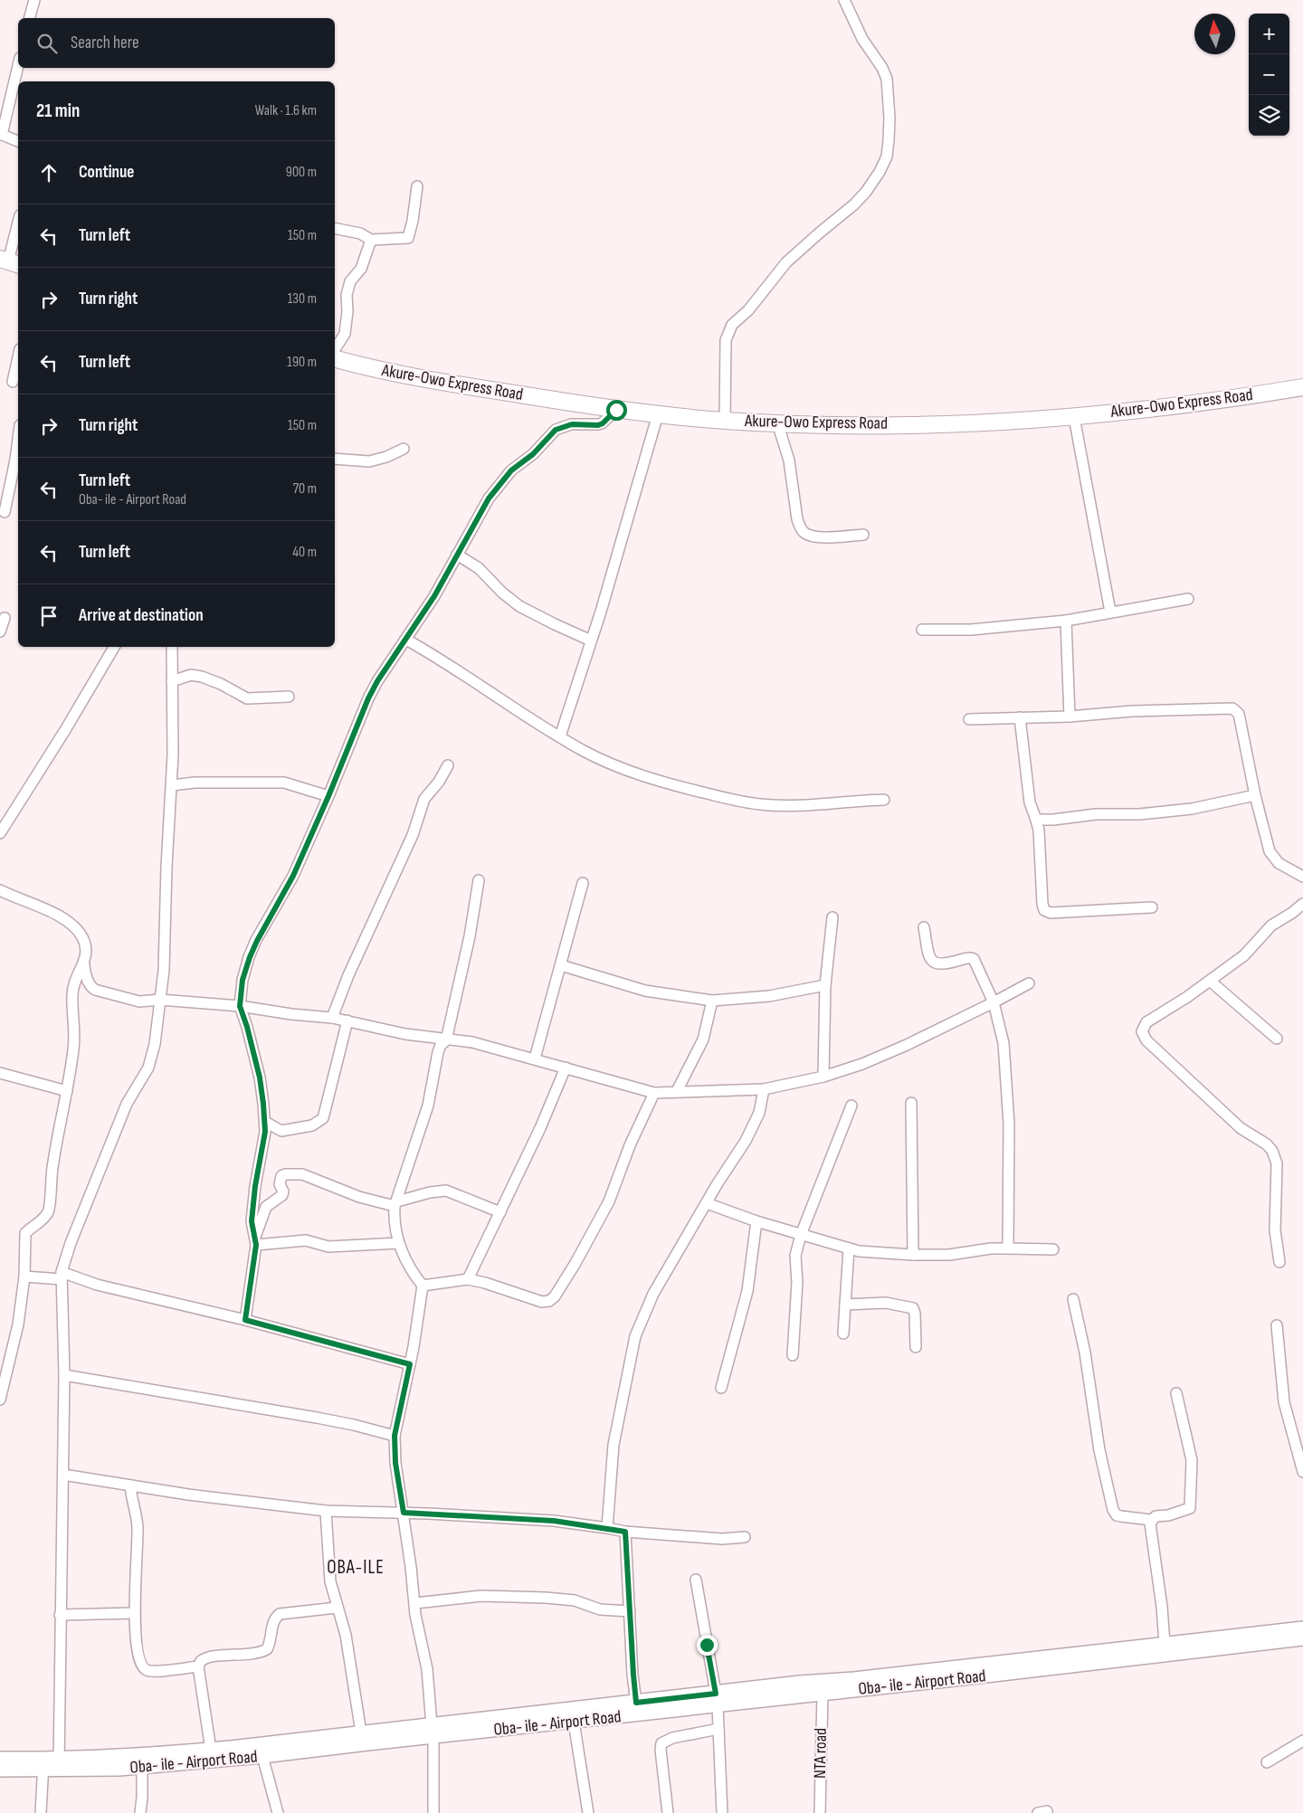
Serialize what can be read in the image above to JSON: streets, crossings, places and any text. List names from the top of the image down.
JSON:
{
  "streets": {
    "highway": ["Akure-Owo Express Road"],
    "main road": ["Oba- ile - Airport Road"],
    "street": ["NTA road"]
  },
  "crossings": [
    ["Oba- ile - Airport Road", "NTA road"]
  ],
  "districts": ["OBA-ILE"],
  "north": "top",
  "page": {
    "map_buttons": ["+", "−"],
    "search": "Search here",
    "heading": ["21 min", "Walk · 1.6 km"],
    "list": [
      ["Continue", "900 m"],
      ["Turn left", "150 m"],
      ["Turn right", "130 m"],
      ["Turn left", "190 m"],
      ["Turn right", "150 m"],
      ["Turn left", "Oba- ile - Airport Road", "70 m"],
      ["Turn left", "40 m"],
      "Arrive at destination"
    ]
  }
}
